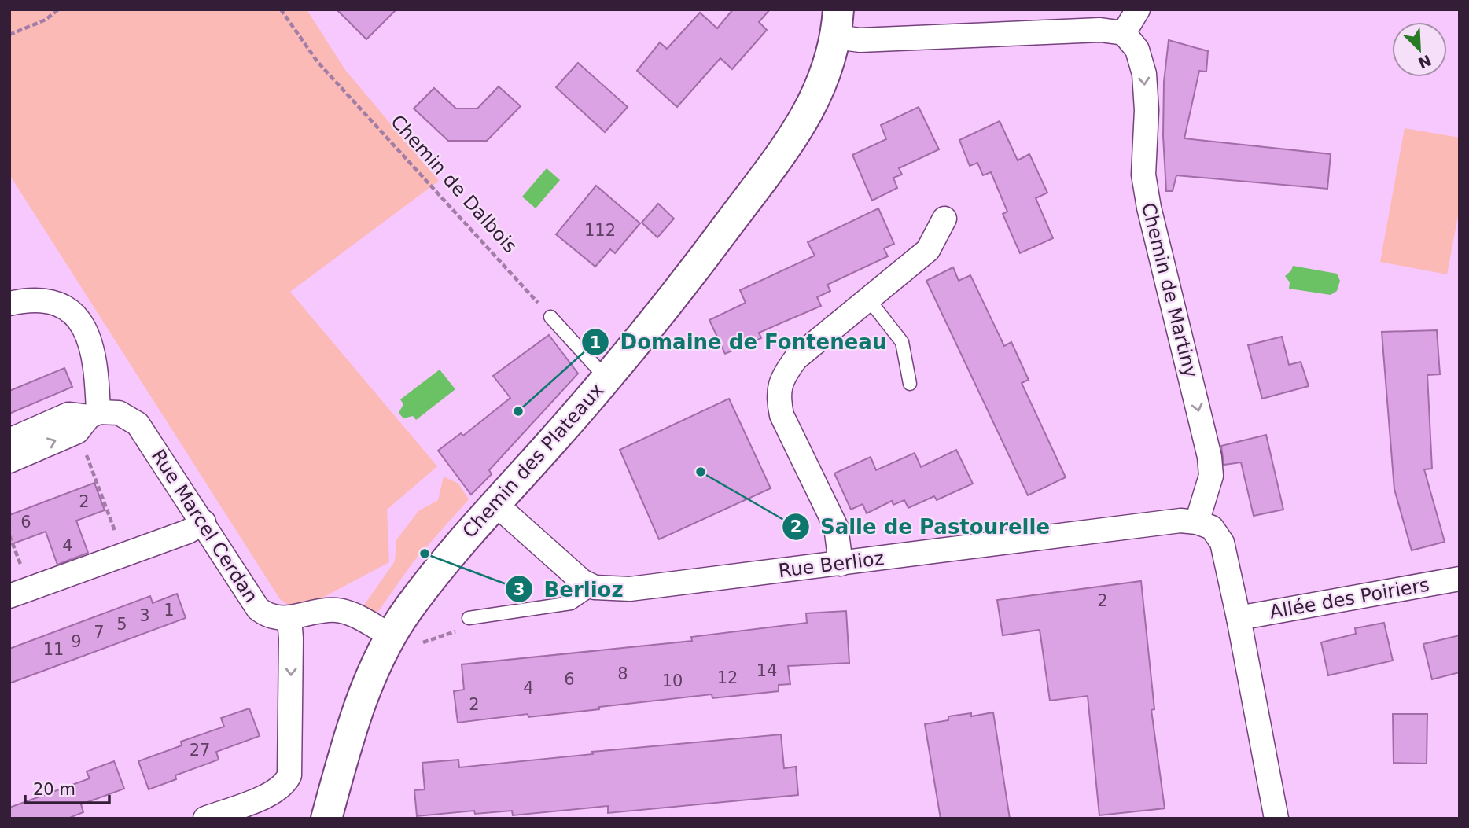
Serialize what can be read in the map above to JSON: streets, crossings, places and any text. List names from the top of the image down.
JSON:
{
  "streets": {
    "street": [
      "Chemin de Martiny",
      "Chemin des Plateaux",
      "Rue Marcel Cerdan",
      "Rue Berlioz",
      "Allée des Poiriers"
    ],
    "path": ["Chemin de Dalbois"]
  },
  "crossings": [
    ["Chemin de Martiny", "Rue Berlioz"],
    ["Chemin des Plateaux", "Rue Marcel Cerdan"]
  ],
  "one_way": ["Chemin de Martiny"],
  "places": ["Domaine de Fonteneau", "Salle de Pastourelle", "Berlioz"],
  "house_numbers": [
    "112",
    "2",
    "6",
    "4",
    "2",
    "1",
    "3",
    "5",
    "7",
    "9",
    "11",
    "14",
    "8",
    "12",
    "6",
    "10",
    "4",
    "2",
    "27"
  ],
  "scale_bar": "20 m",
  "north": "bottom right"
}
